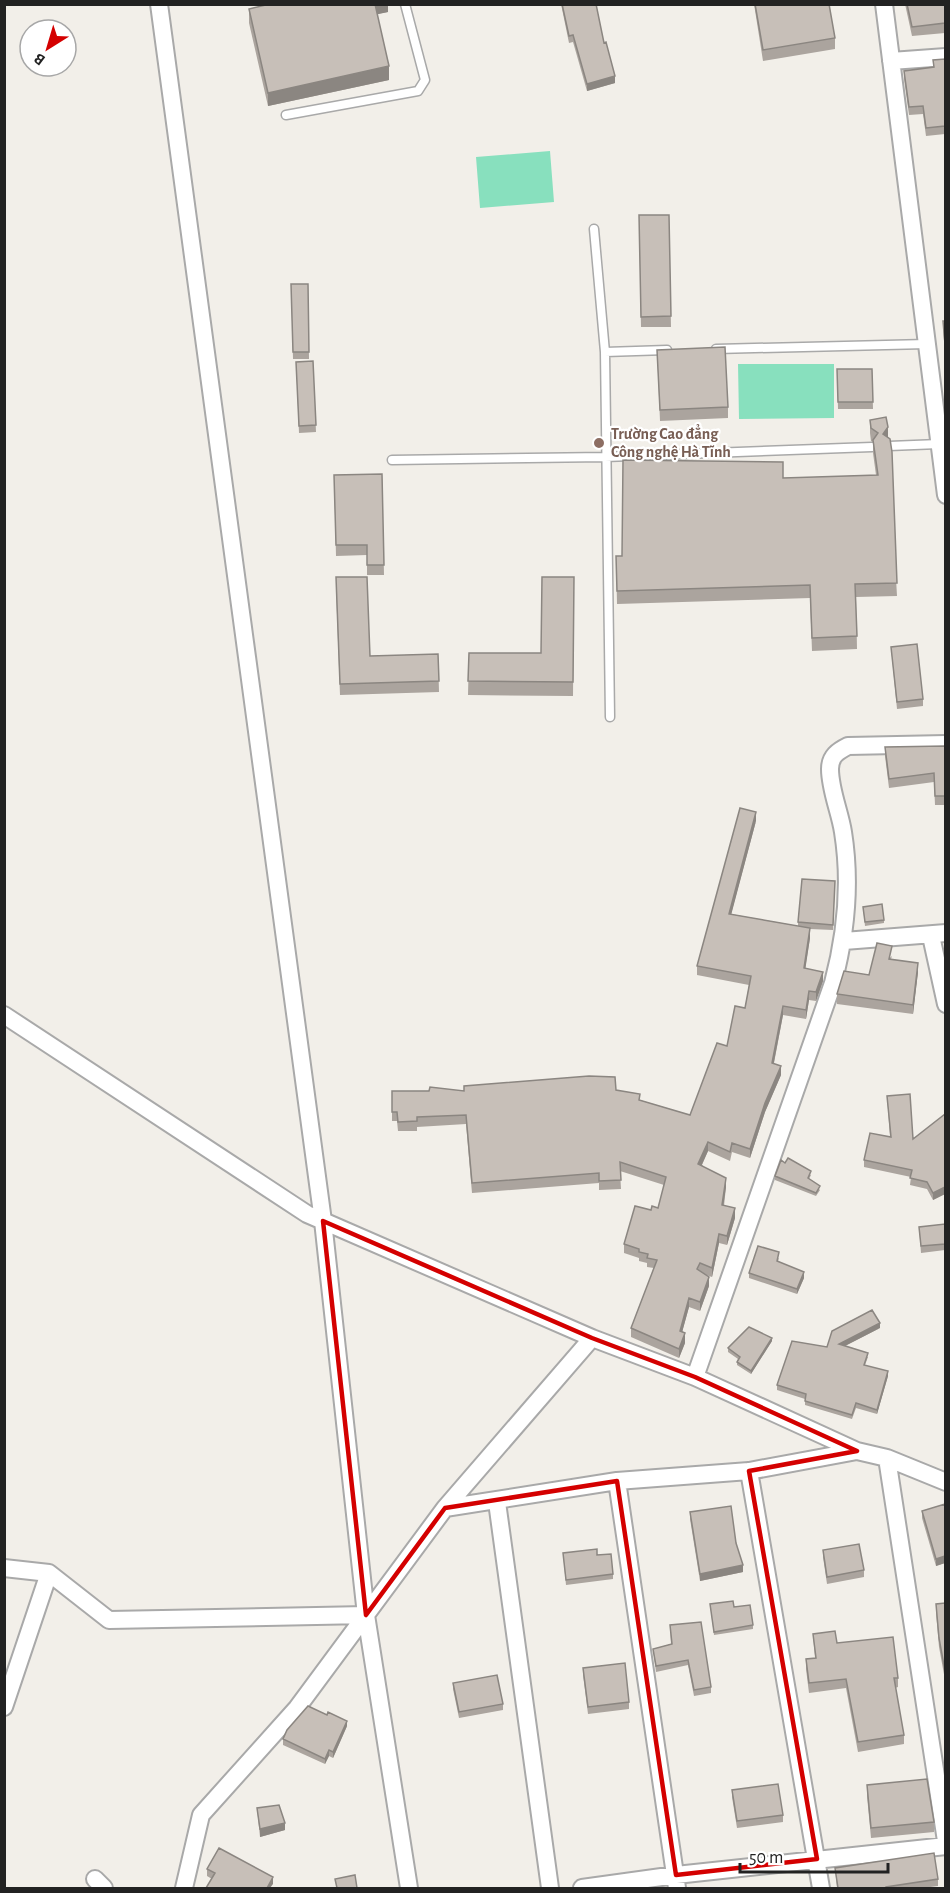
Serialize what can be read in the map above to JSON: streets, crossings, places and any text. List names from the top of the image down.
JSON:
{
  "places": ["Trường Cao đẳng Công nghệ Hà Tĩnh"],
  "scale_bar": "50 m",
  "north": "bottom left"
}
